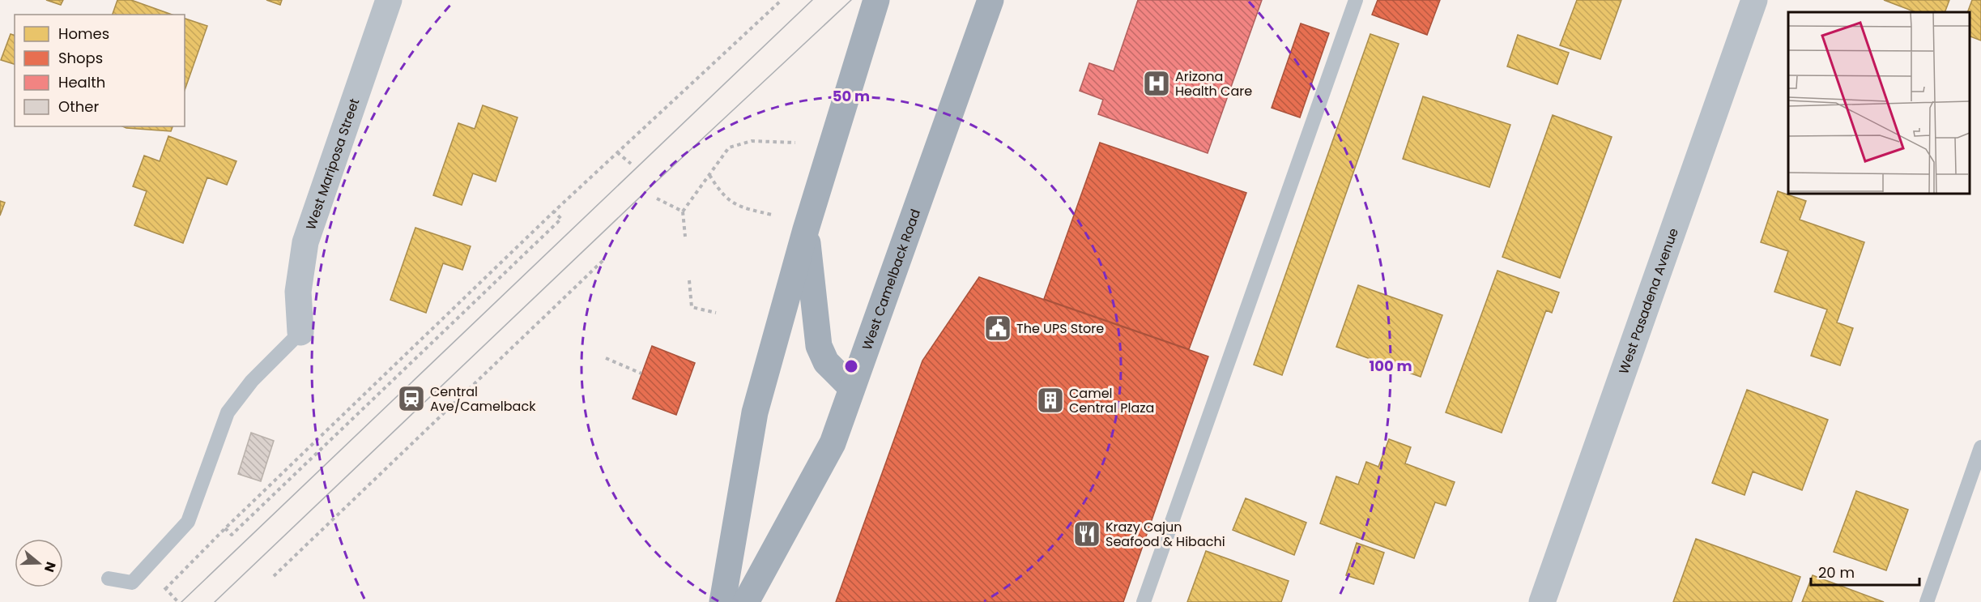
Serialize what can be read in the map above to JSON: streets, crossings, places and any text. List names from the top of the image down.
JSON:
{
  "streets": {
    "main road": ["West Camelback Road"],
    "street": ["West Mariposa Street", "West Pasadena Avenue"]
  },
  "places": {
    "hospital": ["Arizona Health Care"],
    "public building": ["The UPS Store"],
    "station": ["Central Ave/Camelback"],
    "building": ["Camel Central Plaza"],
    "restaurant": ["Krazy Cajun Seafood & Hibachi"]
  },
  "legend": [
    "Homes",
    "Shops",
    "Health",
    "Other"
  ],
  "scale_bar": "20 m",
  "north": "right",
  "rings": ["50 m", "100 m"]
}
